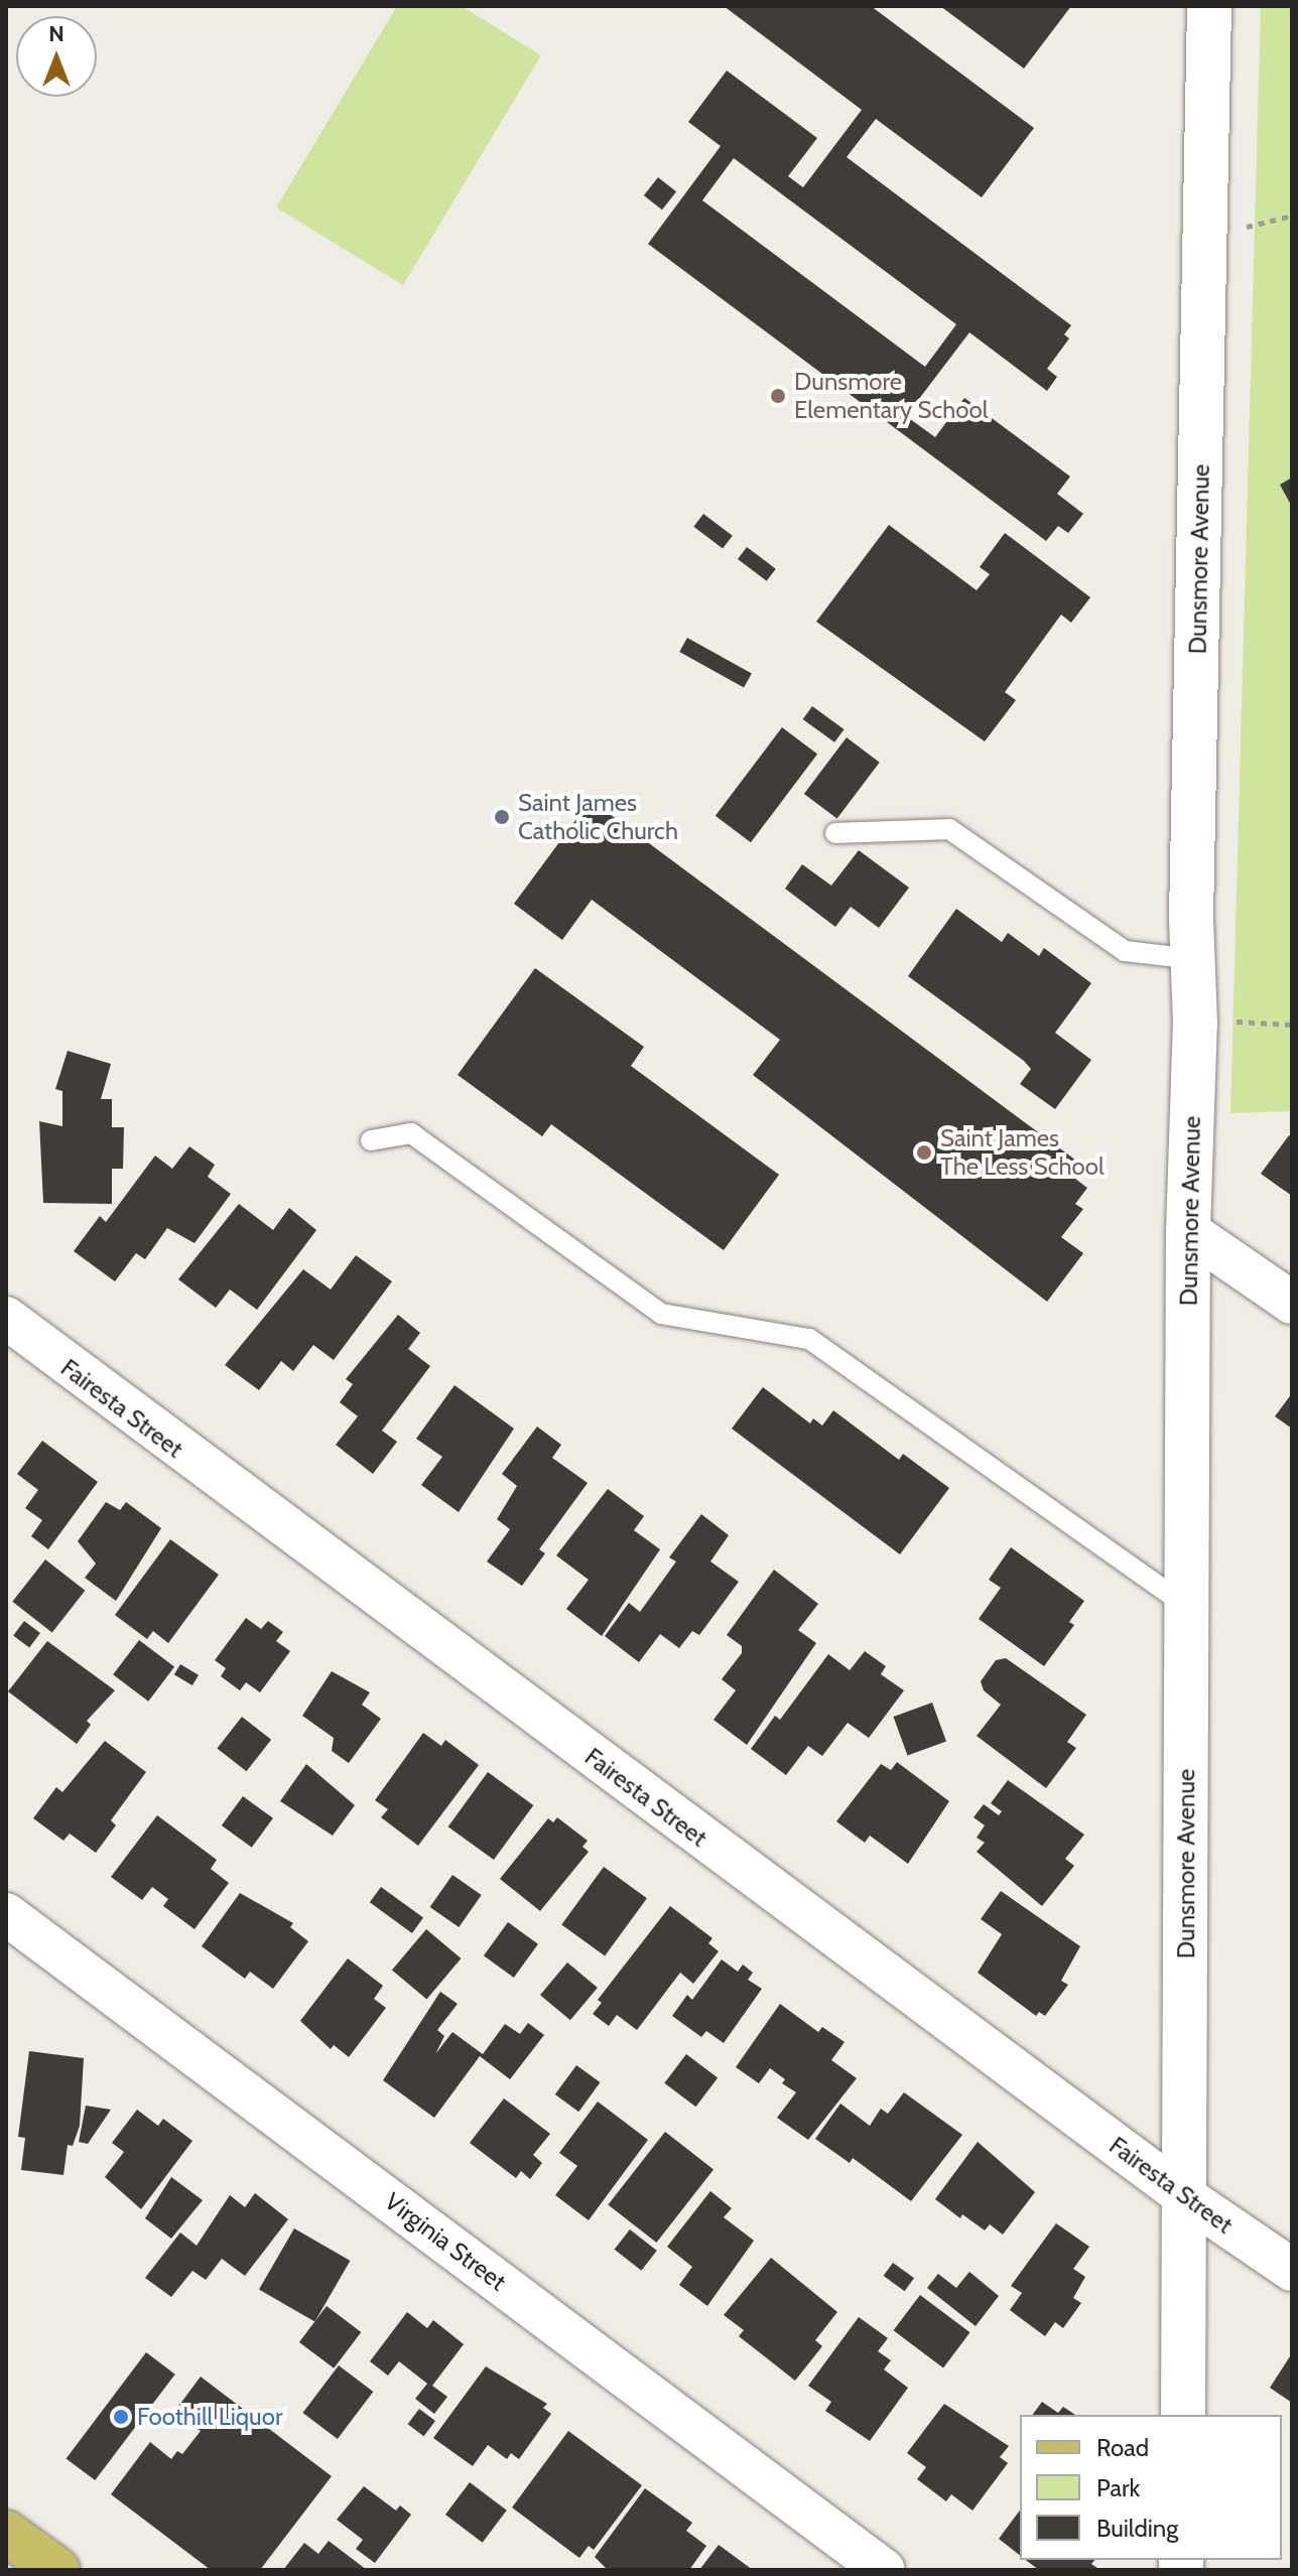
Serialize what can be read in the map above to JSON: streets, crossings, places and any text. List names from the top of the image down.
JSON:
{
  "streets": {
    "street": ["Dunsmore Avenue", "Fairesta Street", "Virginia Street"]
  },
  "crossings": [
    ["Dunsmore Avenue", "Fairesta Street"]
  ],
  "places": [
    "Dunsmore Elementary School",
    "Saint James Catholic Church",
    "Saint James The Less School",
    "Foothill Liquor"
  ],
  "legend": ["Road", "Park", "Building"],
  "north": "top"
}
